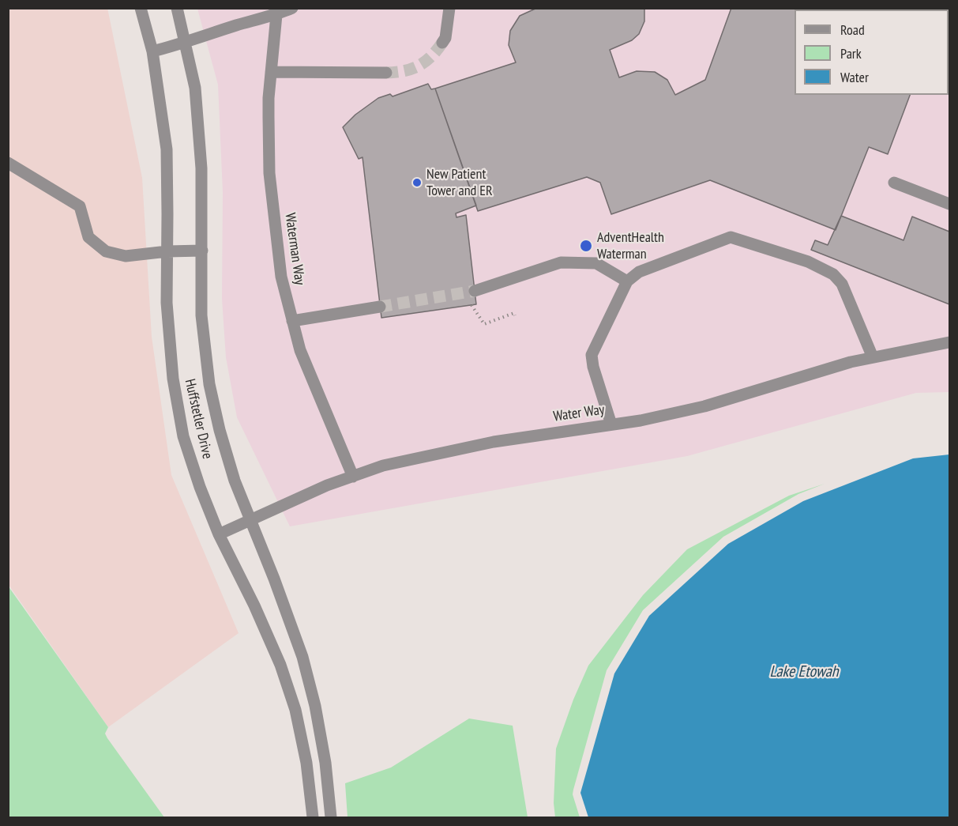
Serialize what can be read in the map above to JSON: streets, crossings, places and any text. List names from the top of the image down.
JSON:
{
  "streets": {
    "street": ["Waterman Way", "Water Way", "Huffstetler Drive"]
  },
  "crossings": [
    ["Waterman Way", "Water Way"],
    ["Water Way", "Huffstetler Drive"]
  ],
  "water": ["Lake Etowah"],
  "places": ["New Patient Tower and ER", "AdventHealth Waterman"],
  "legend": ["Road", "Park", "Water"]
}
